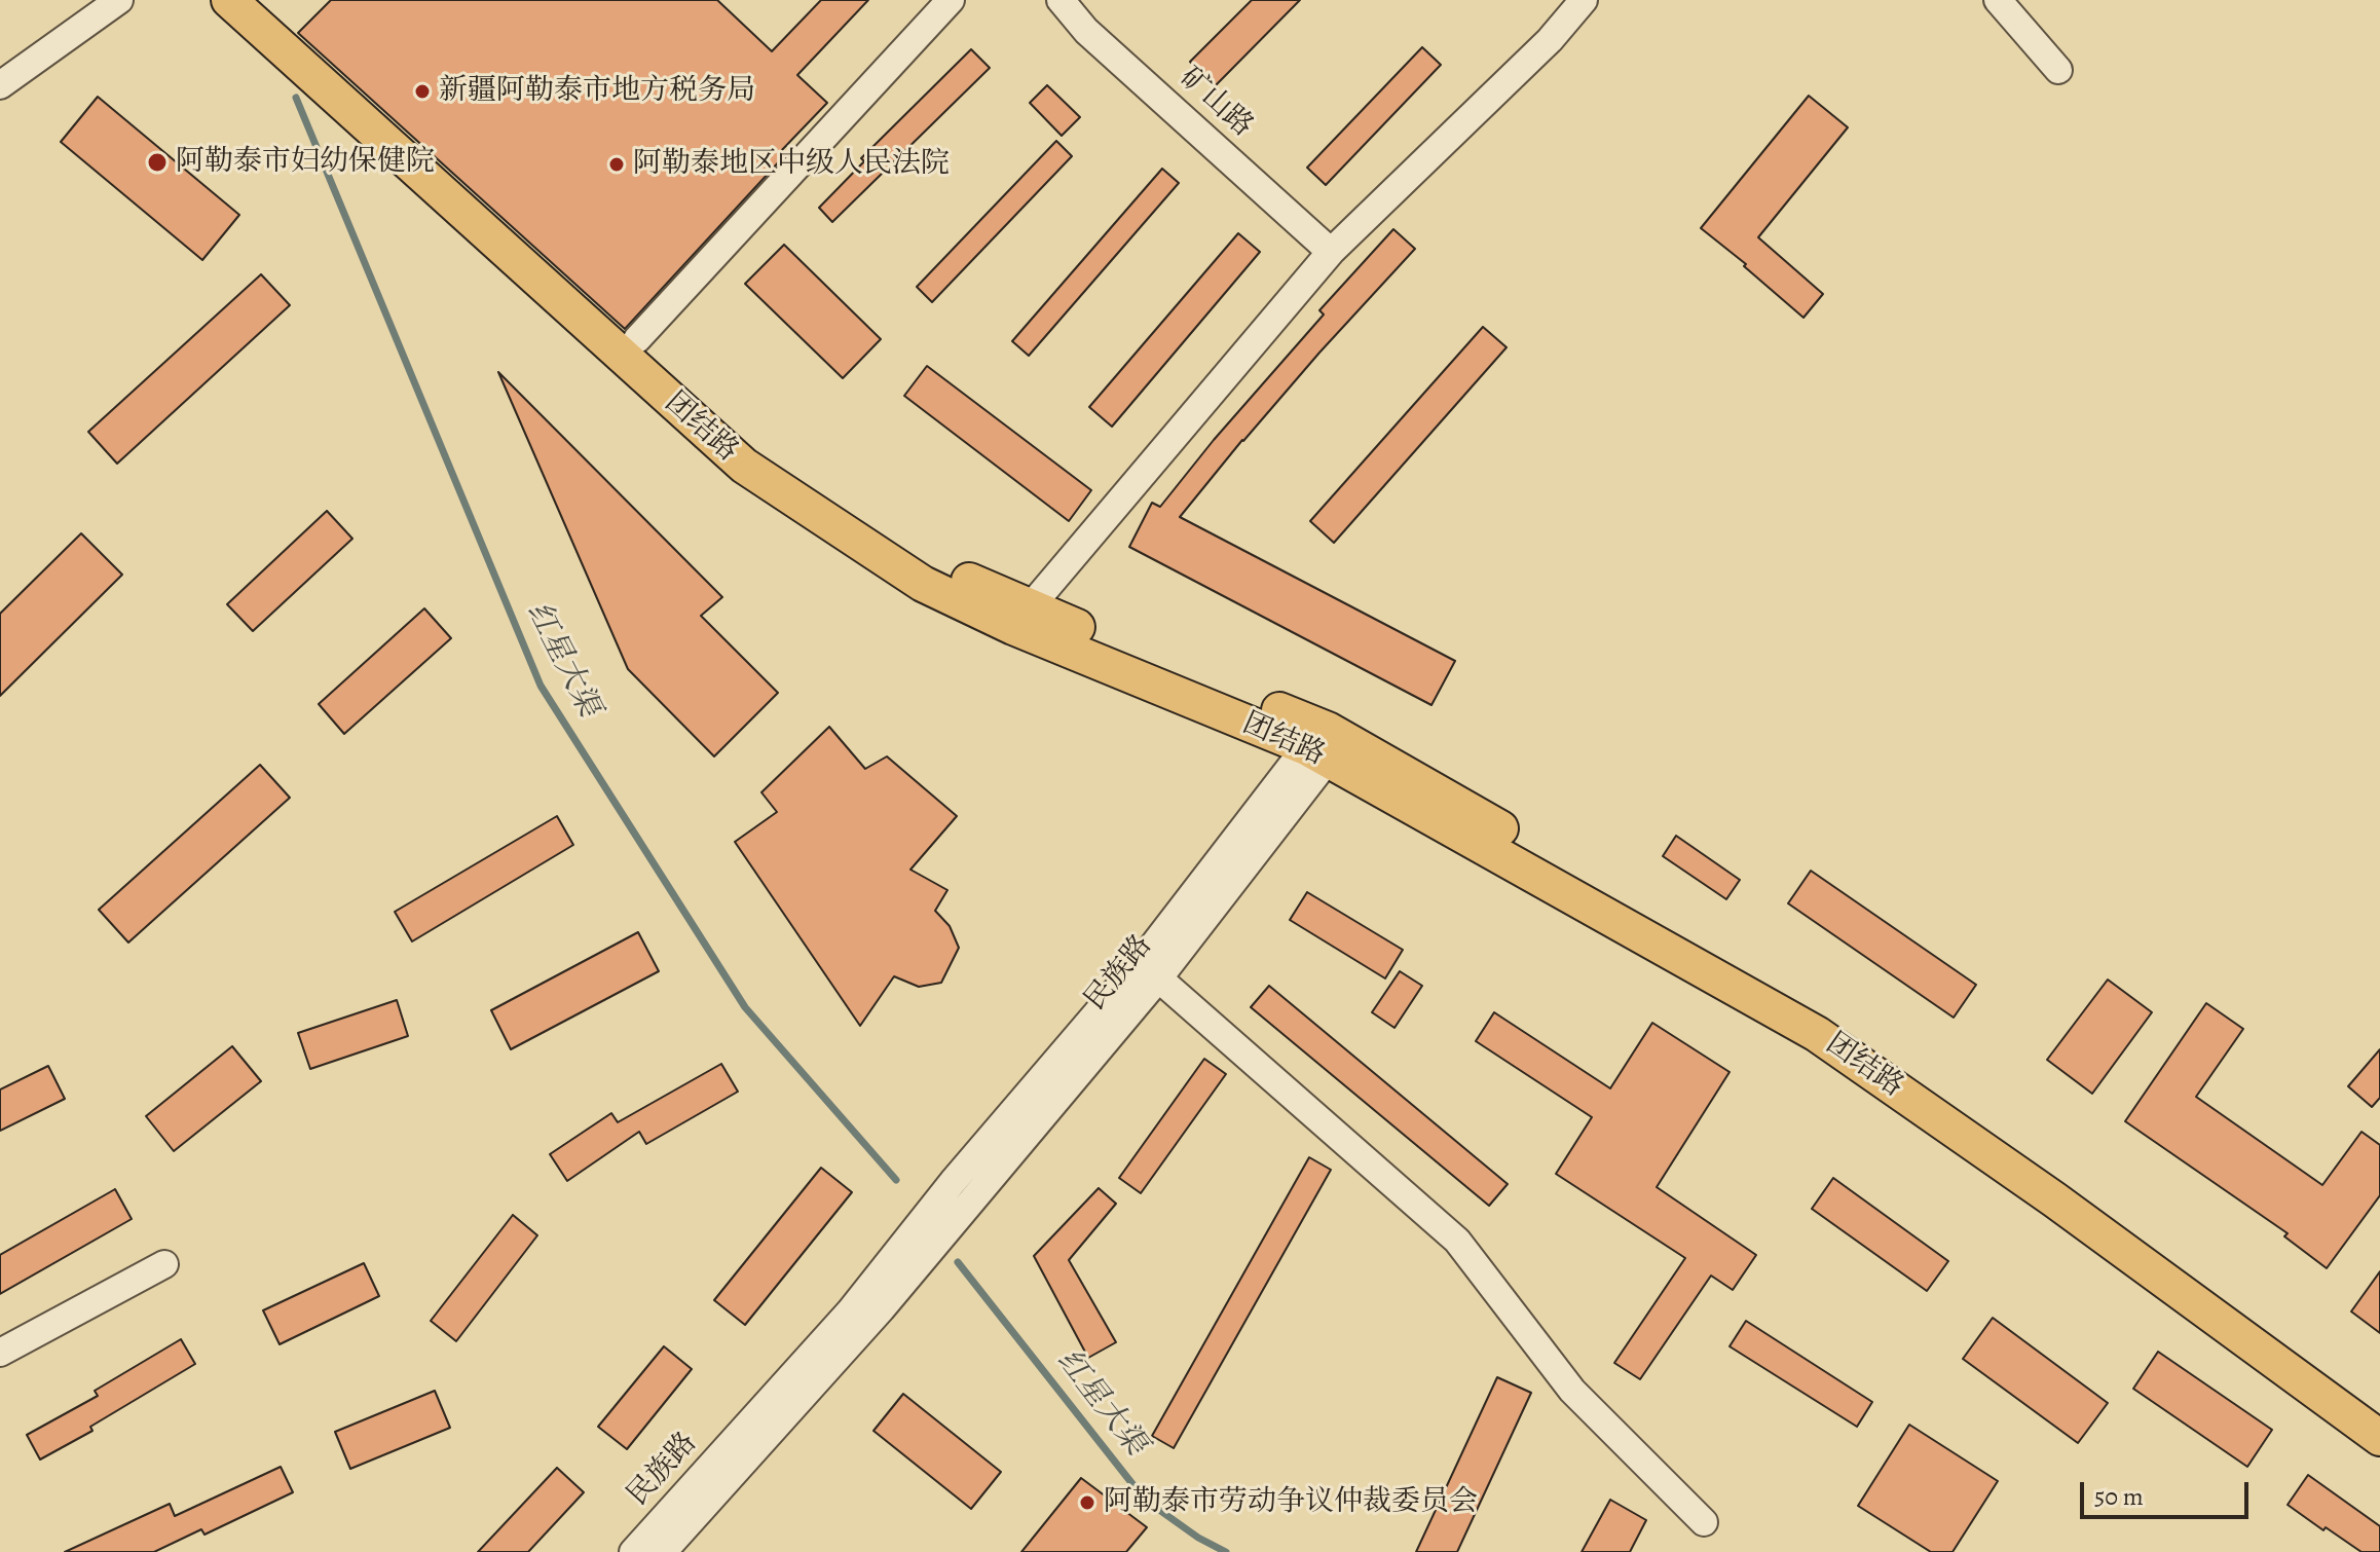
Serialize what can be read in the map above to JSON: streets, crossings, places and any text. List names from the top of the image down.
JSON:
{
  "streets": {
    "main road": ["团结路"],
    "street": ["矿山路", "民族路"]
  },
  "crossings": [
    ["团结路", "民族路"]
  ],
  "water": ["红星大渠"],
  "places": [
    "新疆阿勒泰市地方税务局",
    "阿勒泰市妇幼保健院",
    "阿勒泰地区中级人民法院",
    "阿勒泰市劳动争议仲裁委员会"
  ],
  "scale_bar": "50 m"
}
